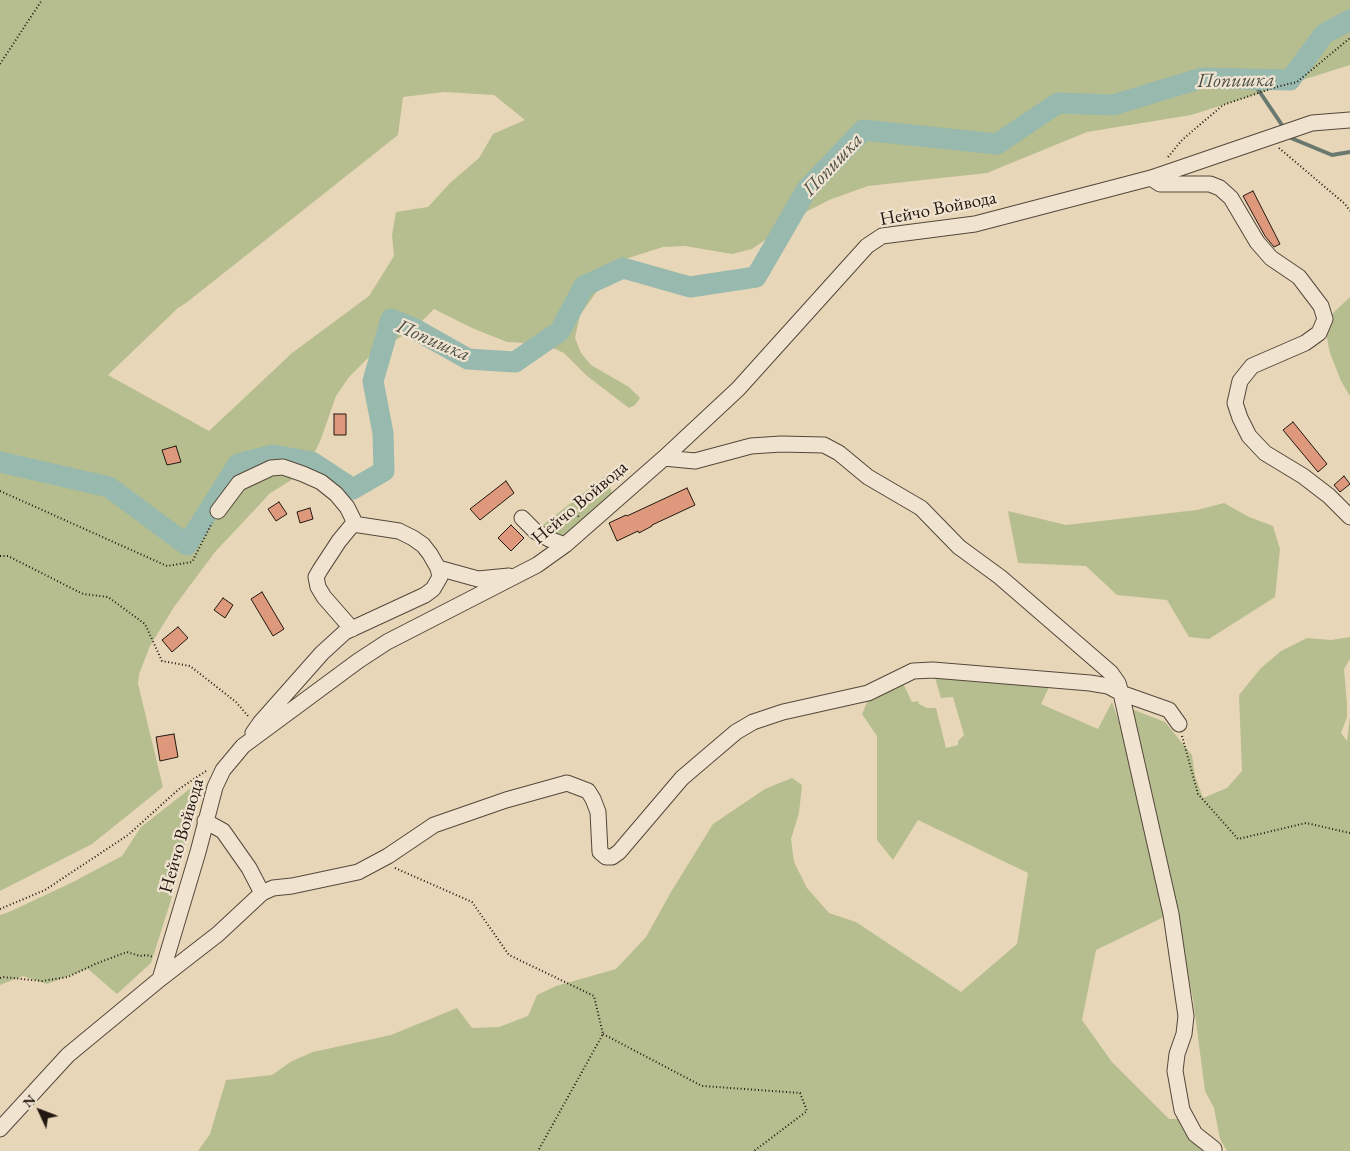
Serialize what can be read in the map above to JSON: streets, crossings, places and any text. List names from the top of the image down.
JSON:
{
  "streets": {
    "street": ["Нейчо Войвода"]
  },
  "water": ["Попишка"],
  "north": "top left"
}
